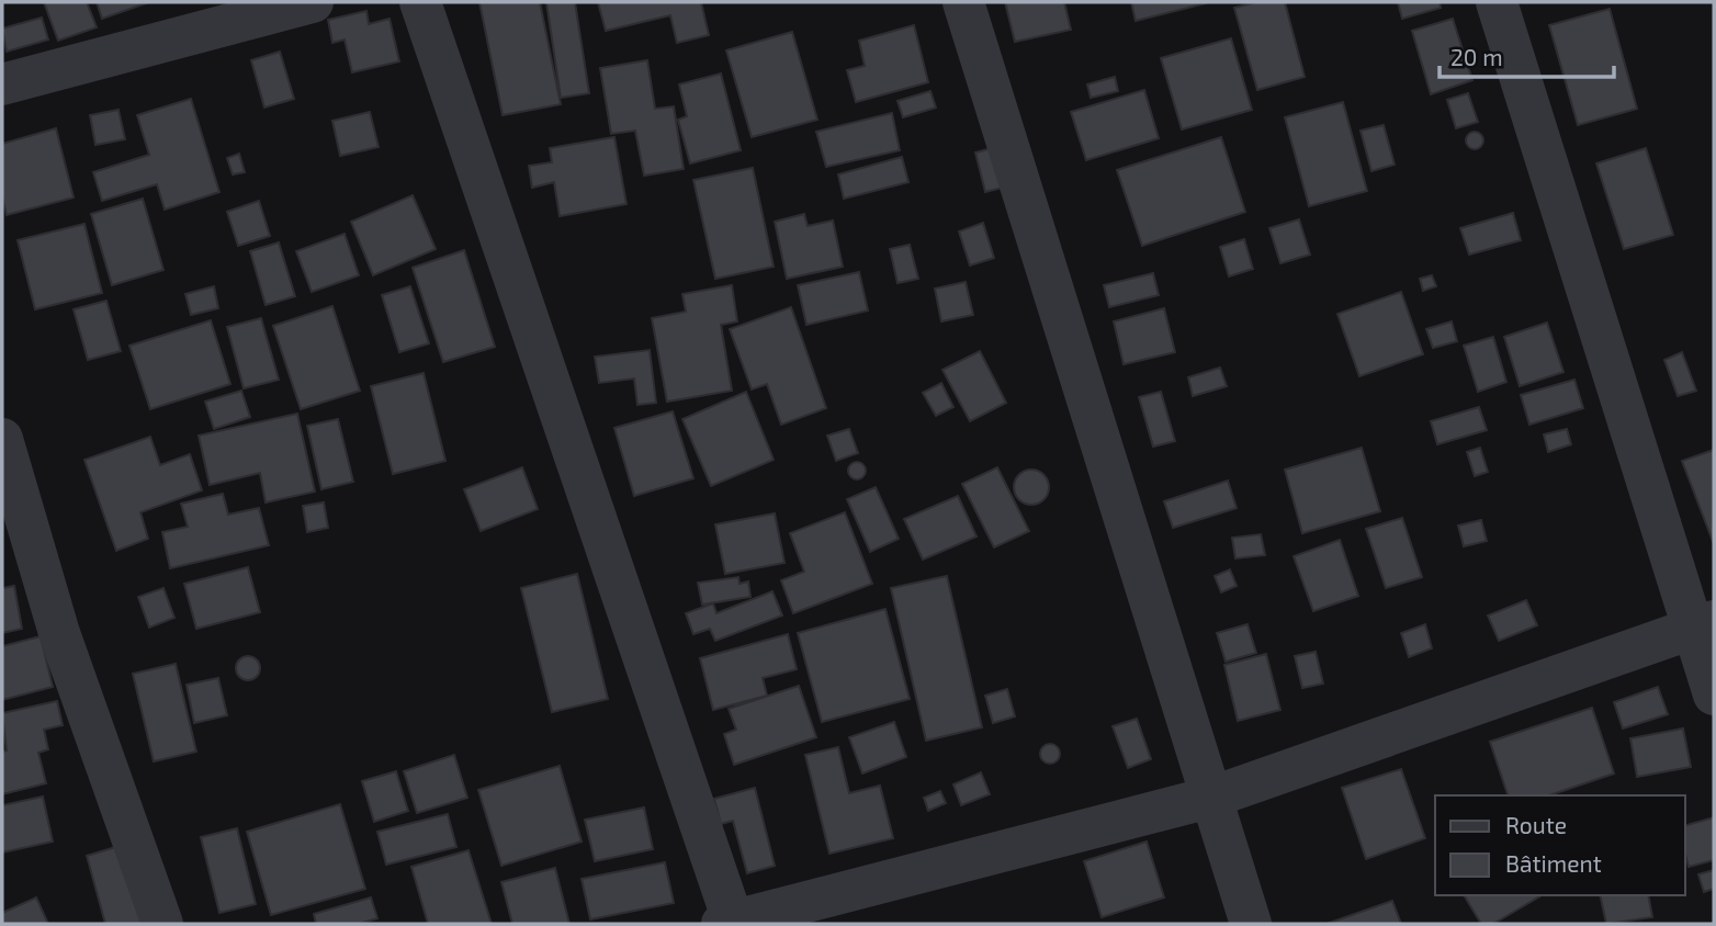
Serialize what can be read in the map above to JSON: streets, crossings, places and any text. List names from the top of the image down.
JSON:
{
  "legend": ["Route", "Bâtiment"],
  "scale_bar": "20 m"
}
